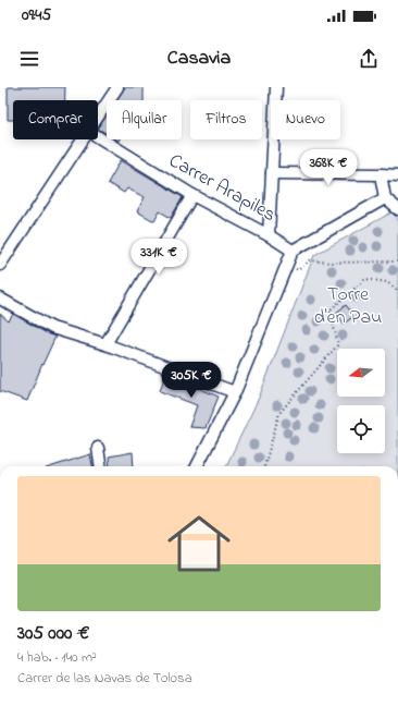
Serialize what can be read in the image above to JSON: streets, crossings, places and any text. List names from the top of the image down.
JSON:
{
  "streets": {
    "street": ["Carrer Arapiles"]
  },
  "parks": ["Torre d'en Pau"],
  "north": "left",
  "page": {
    "status": "09:45",
    "header": "Casavia",
    "chip": [
      "Comprar",
      "Alquilar",
      "Filtros",
      "Nuevo"
    ],
    "price": ["368K €", "331K €", "305K €"],
    "list": [
      {
        "name": "305 000 €",
        "note": "4 hab. · 140 m² · Carrer de las Navas de Tolosa"
      }
    ]
  }
}
